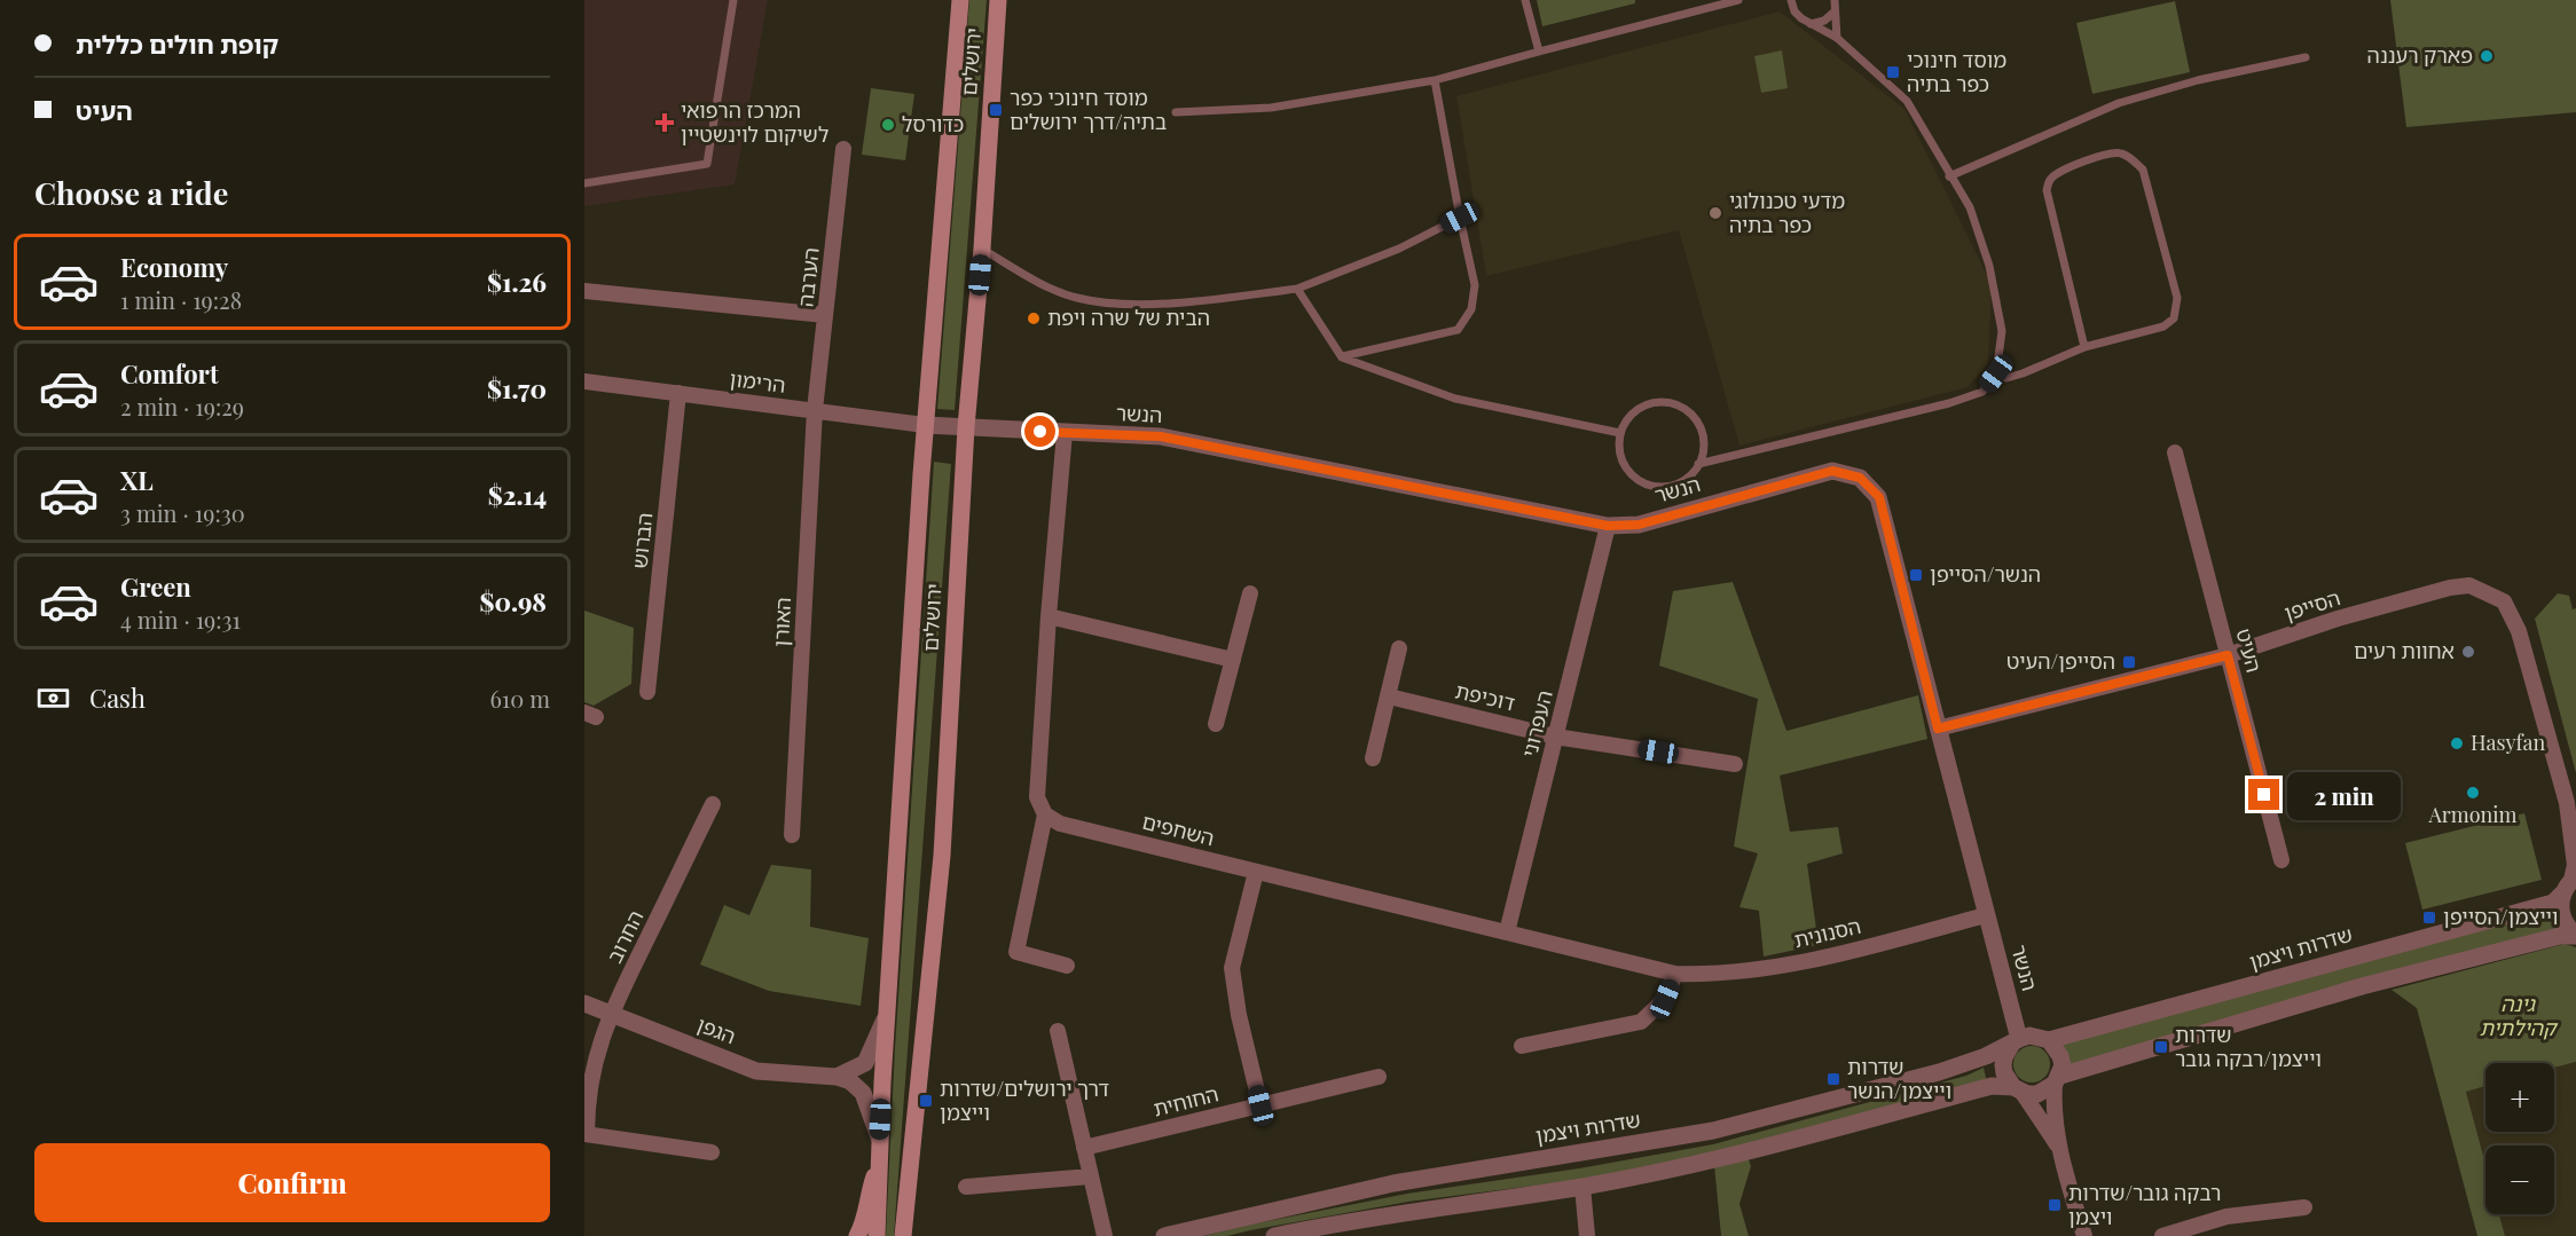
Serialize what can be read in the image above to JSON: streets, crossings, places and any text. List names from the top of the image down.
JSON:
{
  "streets": {
    "main road": ["ירושלים"],
    "street": [
      "הערבה",
      "הרימון",
      "הנשר",
      "הברוש",
      "הסייפן",
      "האורן",
      "העיט",
      "דוכיפת",
      "העפרוני",
      "השחפים",
      "הסנונית",
      "החרוב",
      "שדרות ויצמן",
      "הגפן",
      "החוחית"
    ]
  },
  "crossings": [
    ["ירושלים", "הרימון"],
    ["ירושלים", "הנשר"],
    ["הערבה", "הרימון"],
    ["הערבה", "האורן"],
    ["הרימון", "הנשר"],
    ["הרימון", "הברוש"],
    ["הרימון", "האורן"],
    ["הנשר", "הסייפן"],
    ["הנשר", "העפרוני"],
    ["הנשר", "הסנונית"],
    ["הנשר", "שדרות ויצמן"],
    ["הסייפן", "העיט"],
    ["הסייפן", "שדרות ויצמן"],
    ["דוכיפת", "העפרוני"],
    ["העפרוני", "השחפים"],
    ["השחפים", "הסנונית"],
    ["החרוב", "הגפן"]
  ],
  "parks": ["גינה קהילתית"],
  "places": {
    "other": [
      "פארק רעננה",
      "כדורסל",
      "מדעי טכנולוגי כפר בתיה",
      "הבית של שרה ויפת",
      "אחוות רעים",
      "Hasyfan",
      "Armonim"
    ],
    "transit": [
      "מוסד חינוכי כפר בתיה",
      "מוסד חינוכי כפר בתיה/דרך ירושלים",
      "הנשר/הסייפן",
      "הסייפן/העיט",
      "וייצמן/הסייפן",
      "שדרות וייצמן/רבקה גובר",
      "שדרות וייצמן/הנשר",
      "דרך ירושלים/שדרות וייצמן",
      "רבקה גובר/שדרות ויצמן"
    ],
    "health": ["המרכז הרפואי לשיקום לוינשטיין"]
  },
  "page": {
    "banner": ["קופת חולים כללית", "העיט"],
    "heading": "Choose a ride",
    "list": [
      {
        "name": "Economy",
        "note": "1 min · 19:28",
        "value": "$1.26"
      },
      {
        "name": "Comfort",
        "note": "2 min · 19:29",
        "value": "$1.70"
      },
      {
        "name": "XL",
        "note": "3 min · 19:30",
        "value": "$2.14"
      },
      {
        "name": "Green",
        "note": "4 min · 19:31",
        "value": "$0.98"
      }
    ],
    "pay": ["Cash", "610 m"],
    "bubble": "2 min",
    "map_buttons": ["+", "−"],
    "buttons": "Confirm"
  }
}
